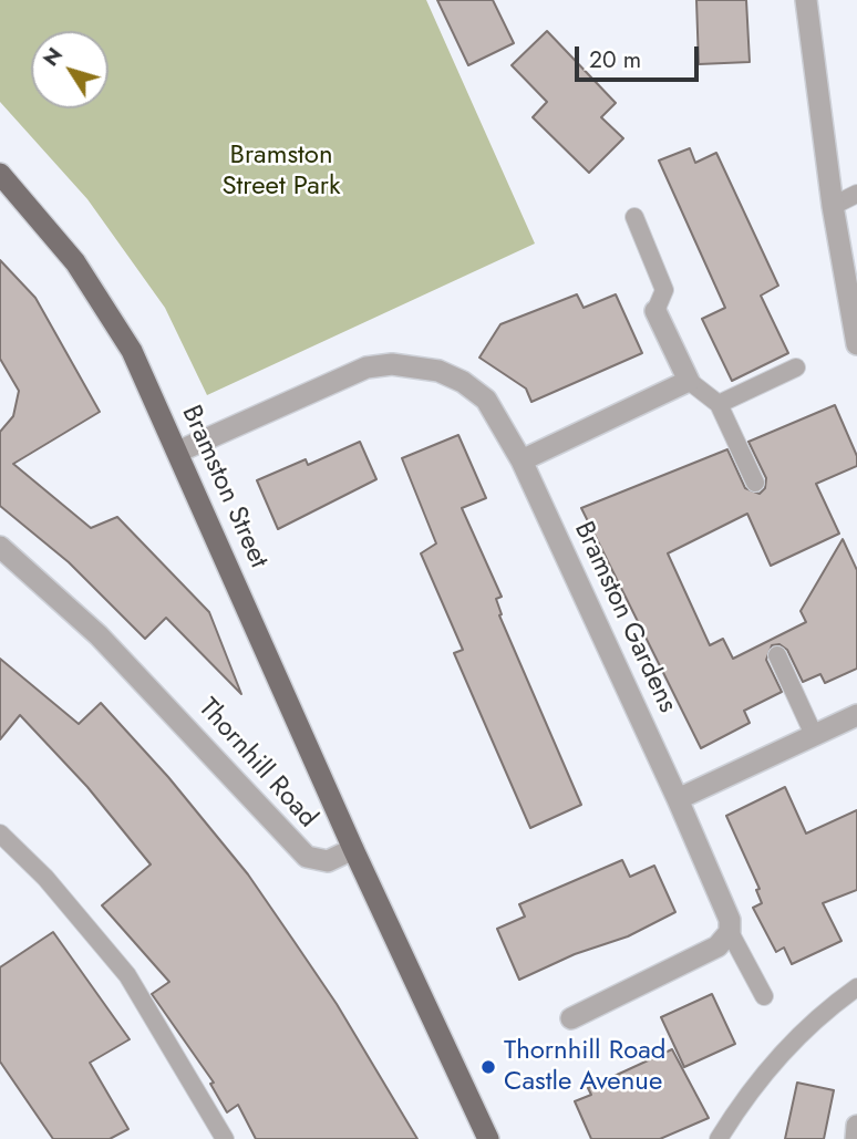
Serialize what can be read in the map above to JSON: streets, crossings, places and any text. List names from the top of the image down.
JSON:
{
  "streets": {
    "main road": ["Bramston Street"],
    "street": ["Bramston Gardens", "Thornhill Road"]
  },
  "crossings": [
    ["Bramston Street", "Bramston Gardens"],
    ["Bramston Street", "Thornhill Road"]
  ],
  "parks": ["Bramston Street Park"],
  "places": ["Thornhill Road Castle Avenue"],
  "scale_bar": "20 m",
  "north": "top left"
}
